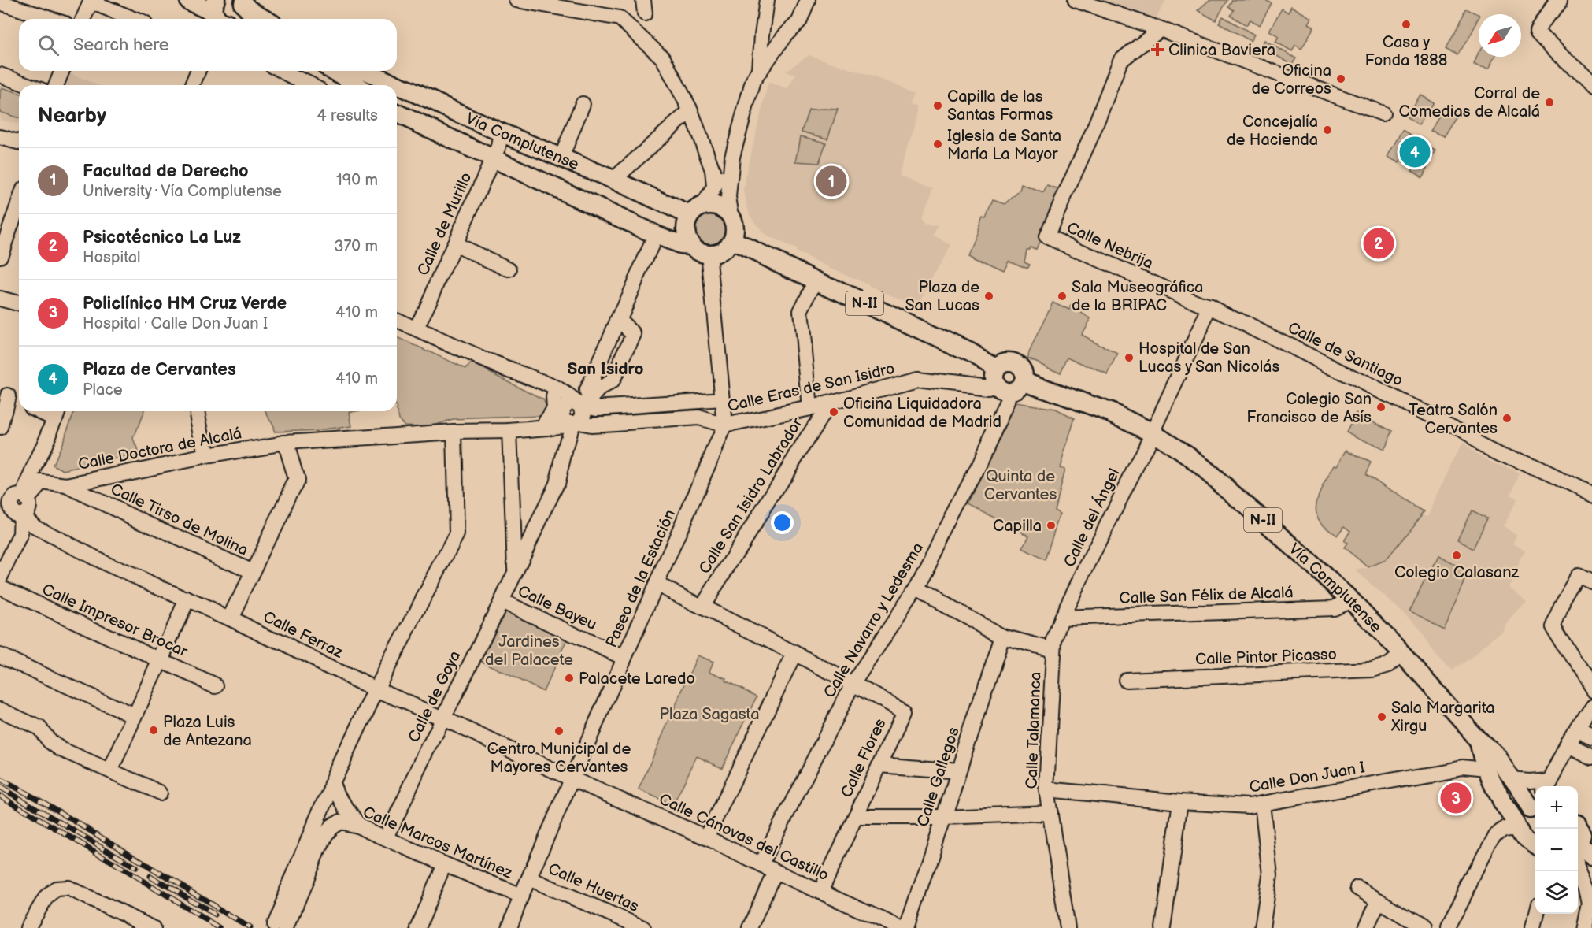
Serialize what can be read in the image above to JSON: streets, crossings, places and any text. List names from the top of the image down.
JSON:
{
  "streets": {
    "main road": ["Vía Complutense", "N-II"],
    "street": [
      "Calle de Murillo",
      "Calle Nebrija",
      "Calle de Santiago",
      "Calle Eras de San Isidro",
      "Calle Doctora de Alcalá",
      "Calle San Isidro Labrador",
      "Calle del Ángel",
      "Calle Tirso de Molina",
      "Paseo de la Estación",
      "Calle San Félix de Alcalá",
      "Calle Bayeu",
      "Calle Impresor Brocar",
      "Calle Navarro y Ledesma",
      "Calle Ferraz",
      "Calle Pintor Picasso",
      "Calle de Goya",
      "Calle Talamanca",
      "Calle Flores",
      "Calle Gallegos",
      "Calle Don Juan I",
      "Calle Cánovas del Castillo",
      "Calle Marcos Martínez",
      "Calle Huertas"
    ]
  },
  "crossings": [
    ["Vía Complutense", "Calle de Murillo"],
    ["Vía Complutense", "Calle Eras de San Isidro"],
    ["Vía Complutense", "Calle del Ángel"],
    ["Vía Complutense", "Calle San Félix de Alcalá"],
    ["Vía Complutense", "Calle Navarro y Ledesma"],
    ["Vía Complutense", "Calle Pintor Picasso"],
    ["Vía Complutense", "Calle Don Juan I"],
    ["Calle Nebrija", "Calle de Santiago"],
    ["Calle Nebrija", "Calle del Ángel"],
    ["Calle de Santiago", "Calle del Ángel"],
    ["Calle Eras de San Isidro", "Calle Doctora de Alcalá"],
    ["Calle Eras de San Isidro", "Calle San Isidro Labrador"],
    ["Calle Eras de San Isidro", "Paseo de la Estación"],
    ["Calle Eras de San Isidro", "Calle Navarro y Ledesma"],
    ["Calle Eras de San Isidro", "Calle de Goya"],
    ["Calle Doctora de Alcalá", "Calle Tirso de Molina"],
    ["Calle Doctora de Alcalá", "Calle Ferraz"],
    ["Calle San Isidro Labrador", "Calle Flores"],
    ["Calle del Ángel", "Calle San Félix de Alcalá"],
    ["Calle del Ángel", "Calle Talamanca"],
    ["Paseo de la Estación", "Calle Bayeu"],
    ["Paseo de la Estación", "Calle Ferraz"],
    ["Paseo de la Estación", "Calle Flores"],
    ["Paseo de la Estación", "Calle Cánovas del Castillo"],
    ["Paseo de la Estación", "Calle Marcos Martínez"],
    ["Paseo de la Estación", "Calle Huertas"],
    ["Calle San Félix de Alcalá", "Calle Talamanca"],
    ["Calle Bayeu", "Calle de Goya"],
    ["Calle Navarro y Ledesma", "Calle Flores"],
    ["Calle Navarro y Ledesma", "Calle Cánovas del Castillo"],
    ["Calle Ferraz", "Calle de Goya"],
    ["Calle Ferraz", "Calle Cánovas del Castillo"],
    ["Calle de Goya", "Calle Marcos Martínez"],
    ["Calle Talamanca", "Calle Don Juan I"],
    ["Calle Flores", "Calle Cánovas del Castillo"]
  ],
  "districts": ["San Isidro"],
  "parks": ["Quinta de Cervantes", "Jardines del Palacete", "Plaza Sagasta"],
  "places": {
    "other": [
      "Casa y Fonda 1888",
      "Oficina de Correos",
      "Corral de Comedias de Alcalá",
      "Capilla de las Santas Formas",
      "Concejalía de Hacienda",
      "Iglesia de Santa María La Mayor",
      "Plaza de San Lucas",
      "Sala Museográfica de la BRIPAC",
      "Hospital de San Lucas y San Nicolás",
      "Colegio San Francisco de Asís",
      "Oficina Liquidadora Comunidad de Madrid",
      "Teatro Salón Cervantes",
      "Capilla",
      "Colegio Calasanz",
      "Palacete Laredo",
      "Sala Margarita Xirgu",
      "Plaza Luis de Antezana",
      "Centro Municipal de Mayores Cervantes"
    ],
    "health": ["Clinica Baviera"]
  },
  "north": "bottom left",
  "page": {
    "search": "Search here",
    "heading": ["Nearby", "4 results"],
    "pins": [
      "4",
      "1",
      "2",
      "3"
    ],
    "list": [
      {
        "mark": "1",
        "name": "Facultad de Derecho",
        "note": "University · Vía Complutense",
        "value": "190 m"
      },
      {
        "mark": "2",
        "name": "Psicotécnico La Luz",
        "note": "Hospital",
        "value": "370 m"
      },
      {
        "mark": "3",
        "name": "Policlínico HM Cruz Verde",
        "note": "Hospital · Calle Don Juan I",
        "value": "410 m"
      },
      {
        "mark": "4",
        "name": "Plaza de Cervantes",
        "note": "Place",
        "value": "410 m"
      }
    ],
    "map_buttons": ["+", "−"]
  }
}
